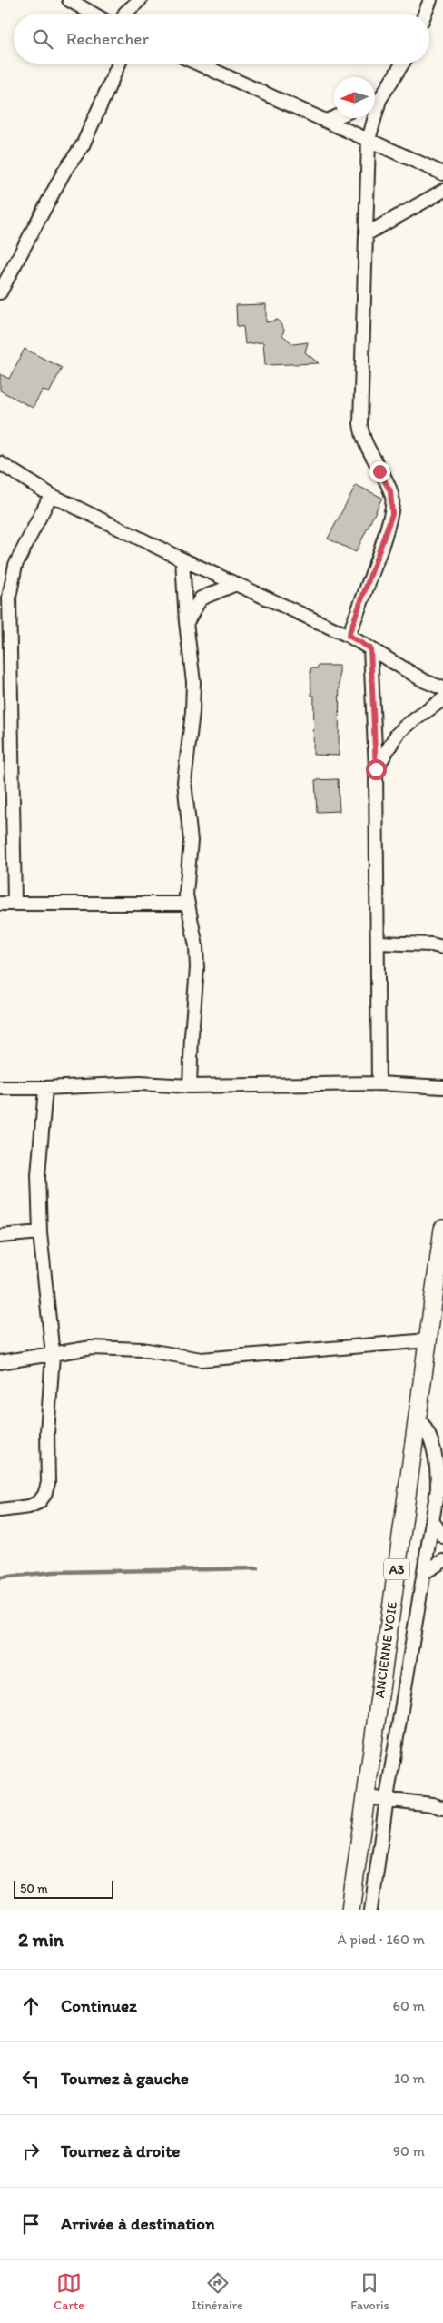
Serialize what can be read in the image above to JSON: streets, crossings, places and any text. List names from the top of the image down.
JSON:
{
  "streets": {
    "main road": ["A3", "ANCIENNE VOIE"]
  },
  "scale_bar": "50 m",
  "north": "left",
  "page": {
    "search": "Rechercher",
    "scale": "50 m",
    "heading": ["2 min", "À pied · 160 m"],
    "list": [
      ["Continuez", "60 m"],
      ["Tournez à gauche", "10 m"],
      ["Tournez à droite", "90 m"],
      "Arrivée à destination"
    ],
    "nav": ["Carte", "Itinéraire", "Favoris"]
  }
}
